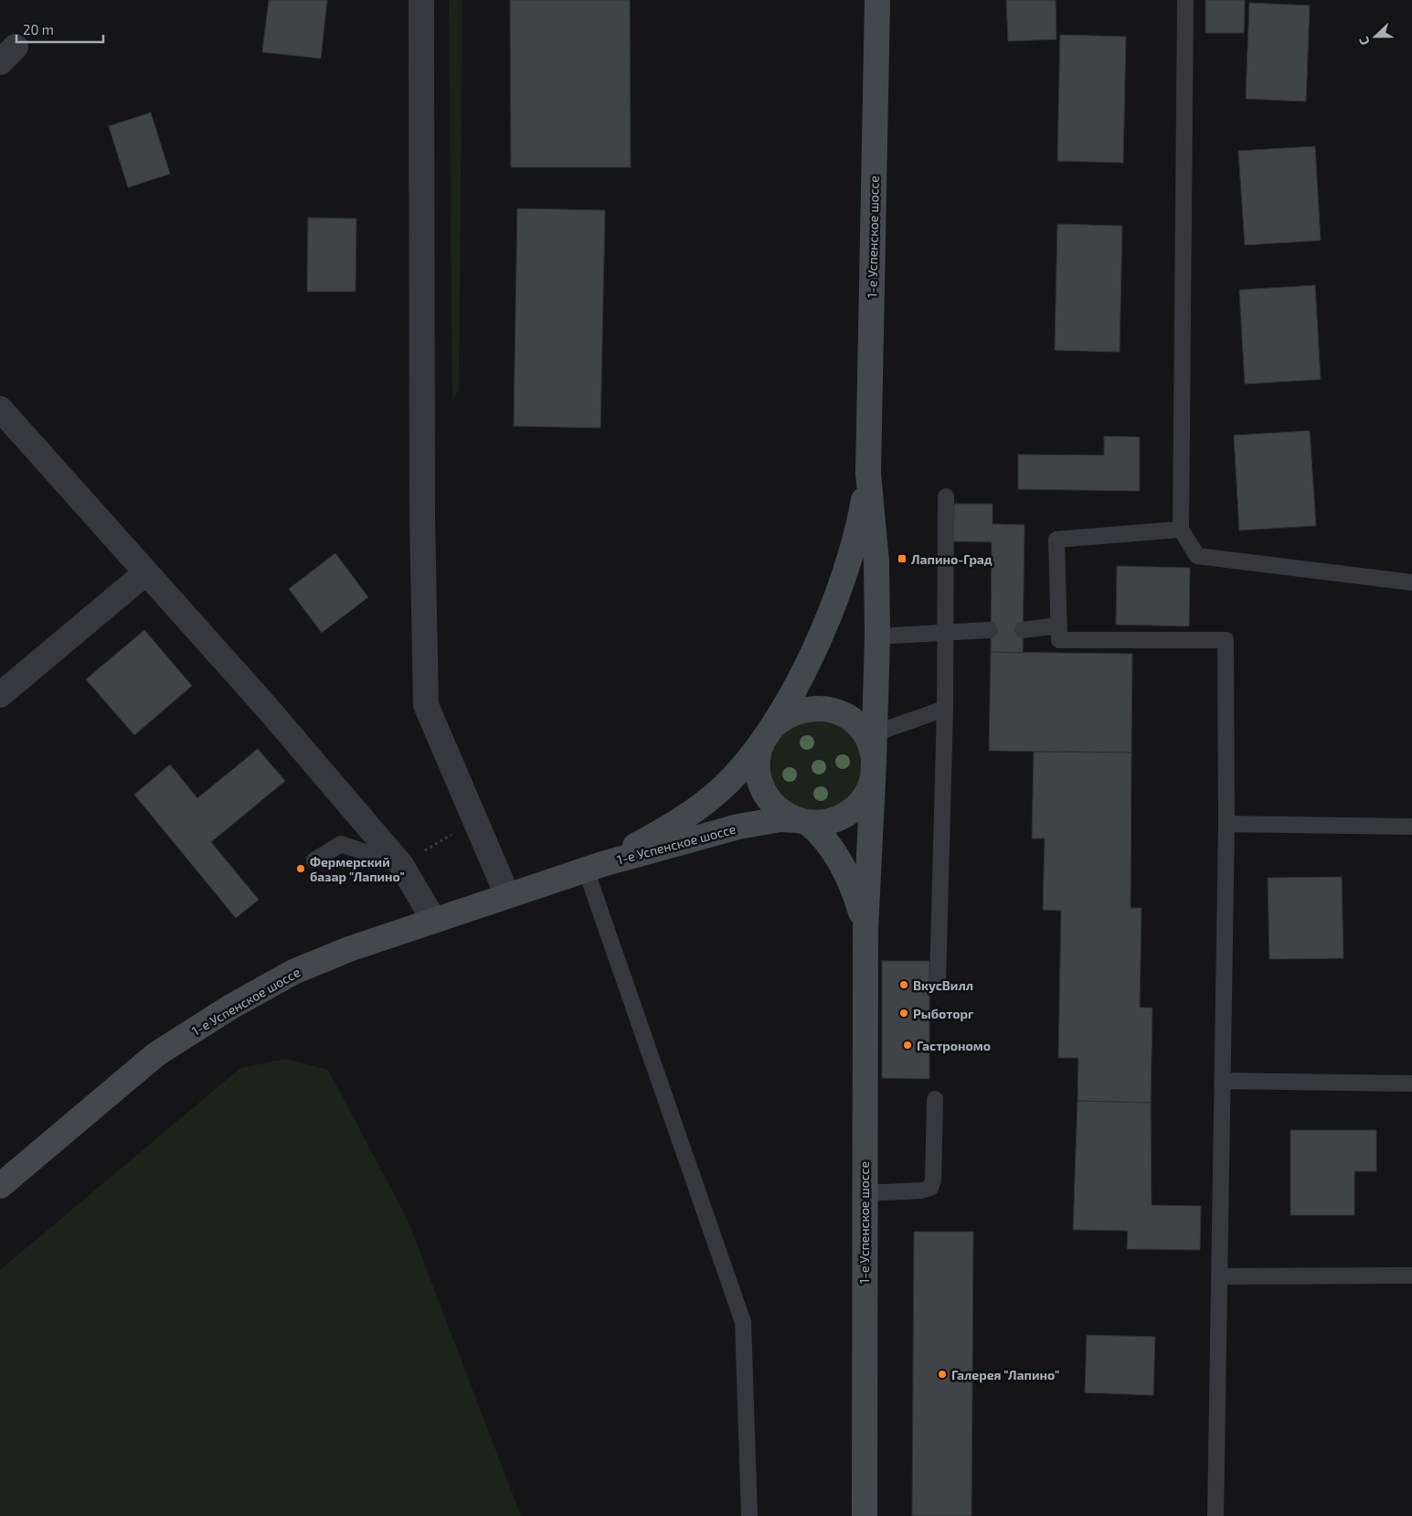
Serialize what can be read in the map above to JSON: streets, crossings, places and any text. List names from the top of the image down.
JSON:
{
  "streets": {
    "main road": ["1-е Успенское шоссе"]
  },
  "places": {
    "transit": ["Лапино-Град"],
    "other": [
      "Фермерский базар \"Лапино\"",
      "ВкусВилл",
      "Рыботорг",
      "Гастрономо",
      "Галерея \"Лапино\""
    ]
  },
  "scale_bar": "20 m",
  "north": "left"
}
